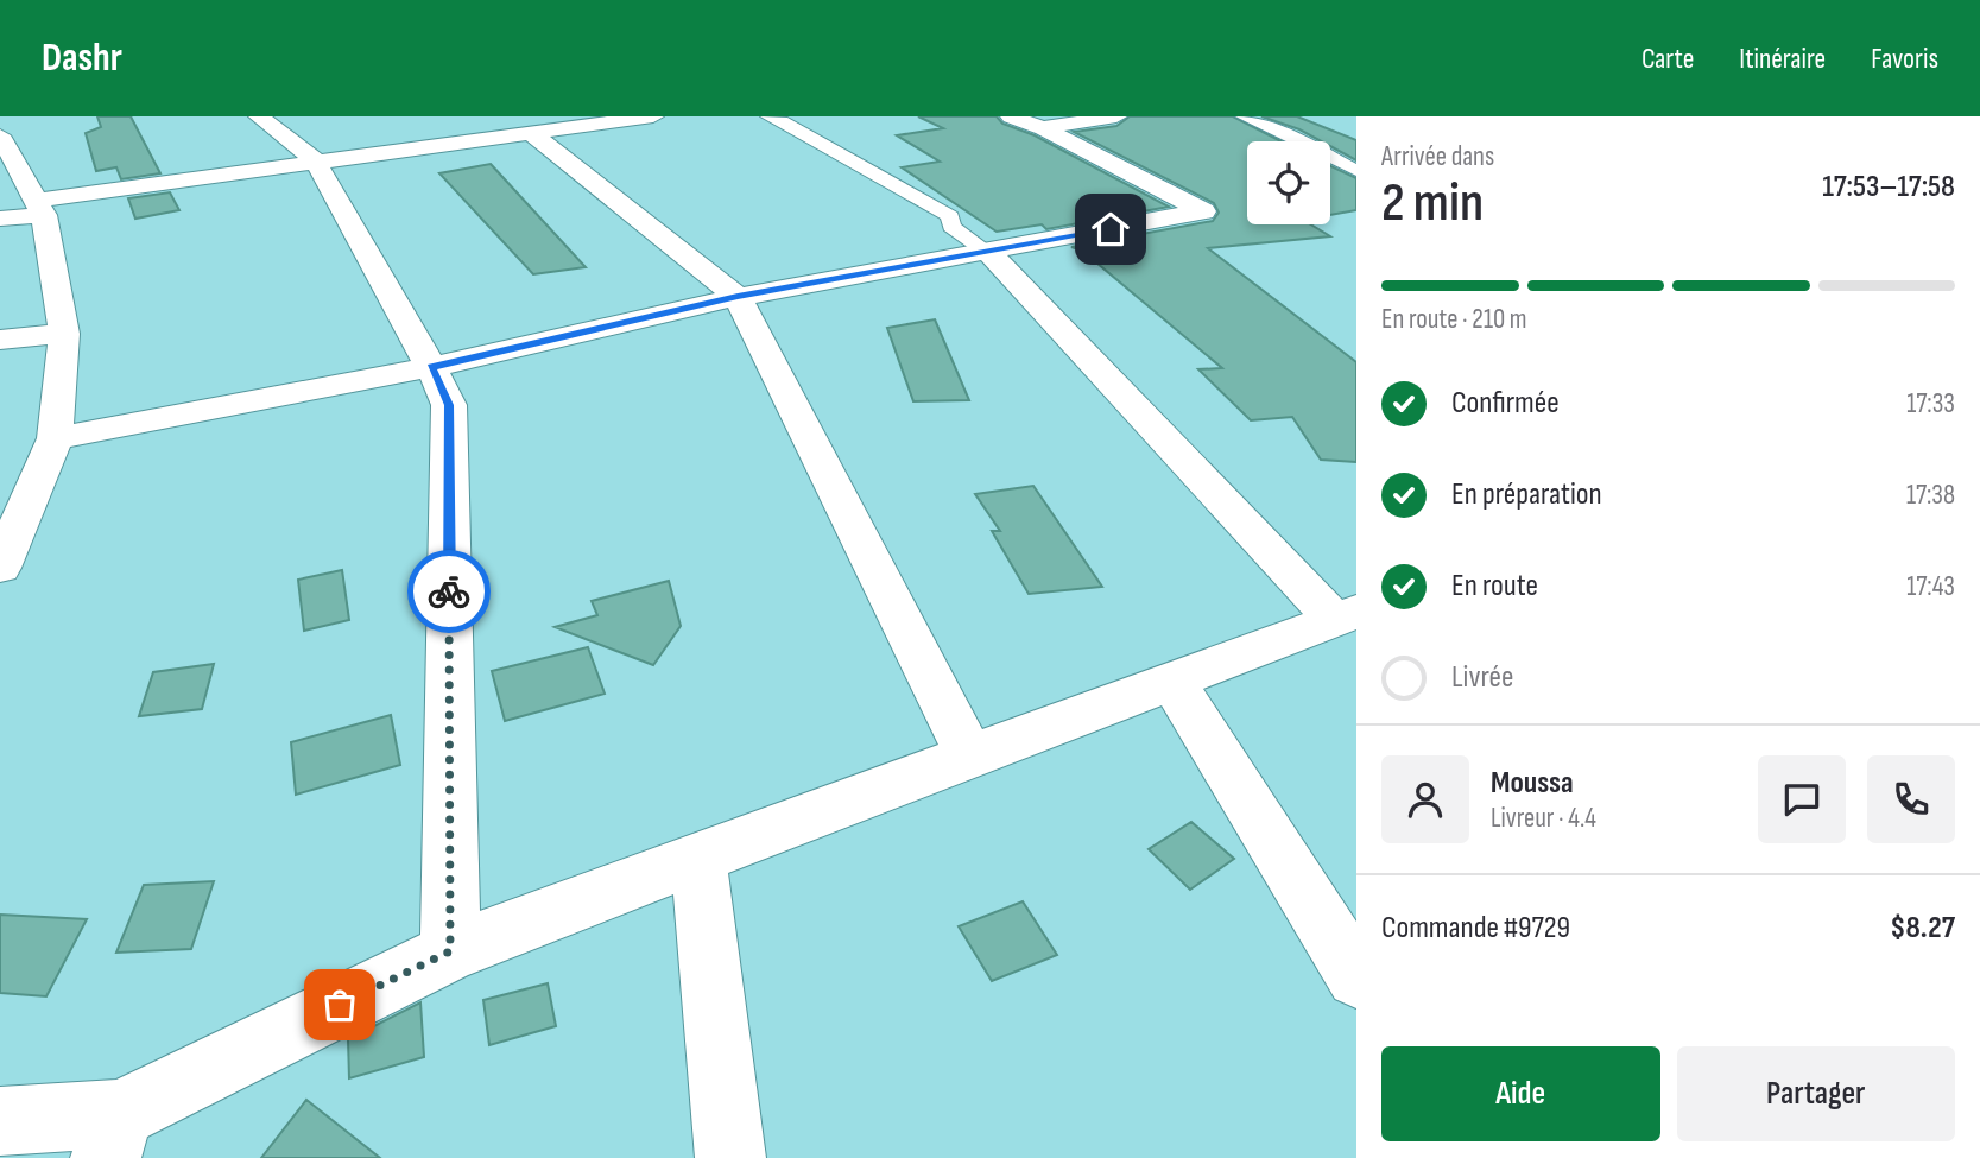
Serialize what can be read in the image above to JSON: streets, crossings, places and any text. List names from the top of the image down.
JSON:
{
  "page": {
    "header": "Dashr",
    "nav": ["Carte", "Itinéraire", "Favoris"],
    "heading": ["2 min", "Arrivée dans", "17:53–17:58"],
    "panel": [
      "Moussa",
      "Livreur · 4.4",
      "Commande #9729",
      "$8.27"
    ],
    "bar": "En route · 210 m",
    "list": [
      ["Confirmée", "17:33"],
      ["En préparation", "17:38"],
      ["En route", "17:43"],
      "Livrée"
    ],
    "buttons": ["Aide", "Partager"]
  }
}
